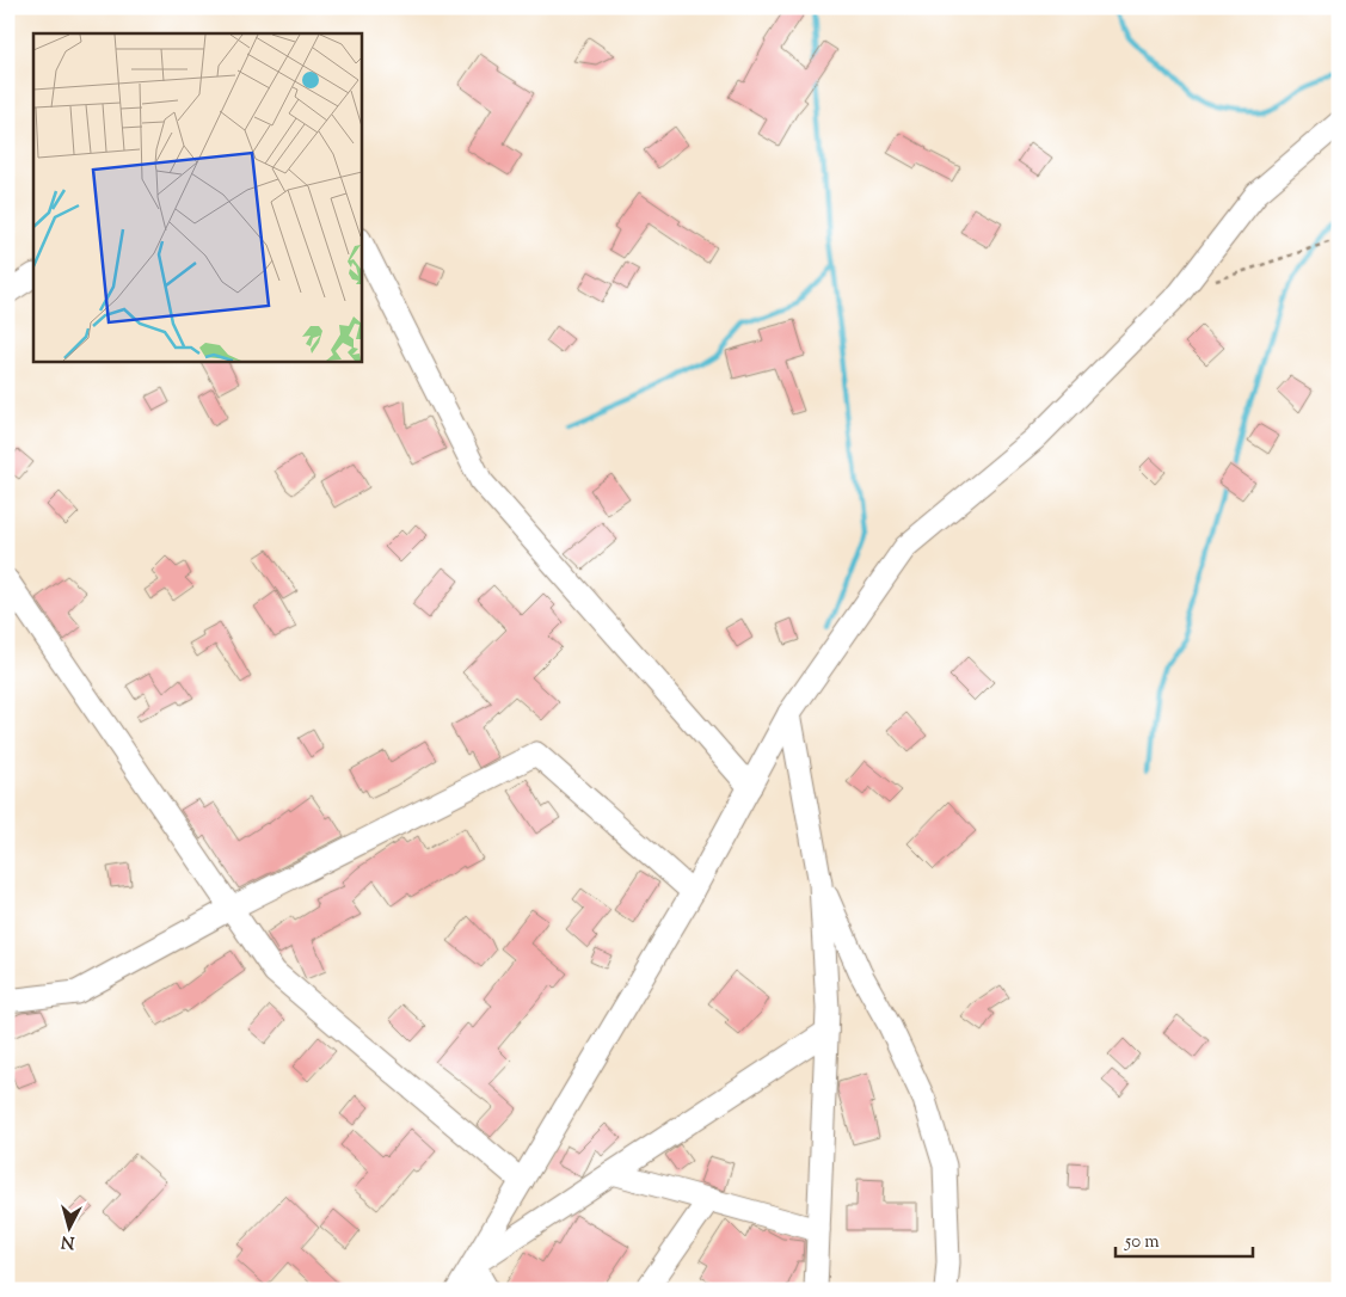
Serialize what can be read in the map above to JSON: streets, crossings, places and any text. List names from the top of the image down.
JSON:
{
  "scale_bar": "50 m",
  "north": "bottom"
}
